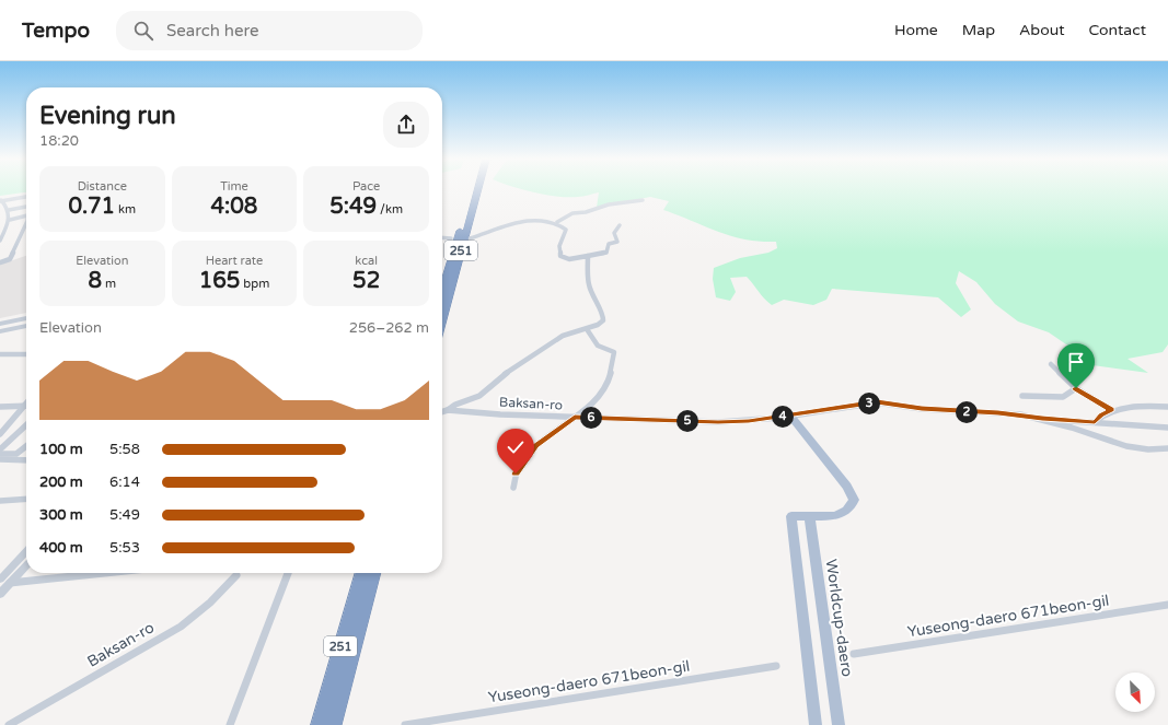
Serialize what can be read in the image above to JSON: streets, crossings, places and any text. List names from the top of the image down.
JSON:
{
  "streets": {
    "highway": ["251"],
    "main road": ["Worldcup-daero"],
    "street": ["Baksan-ro", "Yuseong-daero 671beon-gil"]
  },
  "north": "bottom right",
  "page": {
    "header": "Tempo",
    "search": "Search here",
    "nav": [
      "Home",
      "Map",
      "About",
      "Contact"
    ],
    "heading": ["Evening run", "18:20"],
    "stats": [
      ["Distance", "0.71 km"],
      ["Time", "4:08"],
      ["Pace", "5:49 /km"],
      ["Elevation", "8 m"],
      ["Heart rate", "165 bpm"],
      ["kcal", "52"]
    ],
    "chart": ["Elevation", "256–262 m"],
    "pins": [
      "3",
      "2",
      "4",
      "6",
      "5"
    ],
    "list": [
      {
        "name": "100 m",
        "note": "5:58"
      },
      {
        "name": "200 m",
        "note": "6:14"
      },
      {
        "name": "300 m",
        "note": "5:49"
      },
      {
        "name": "400 m",
        "note": "5:53"
      }
    ]
  }
}
